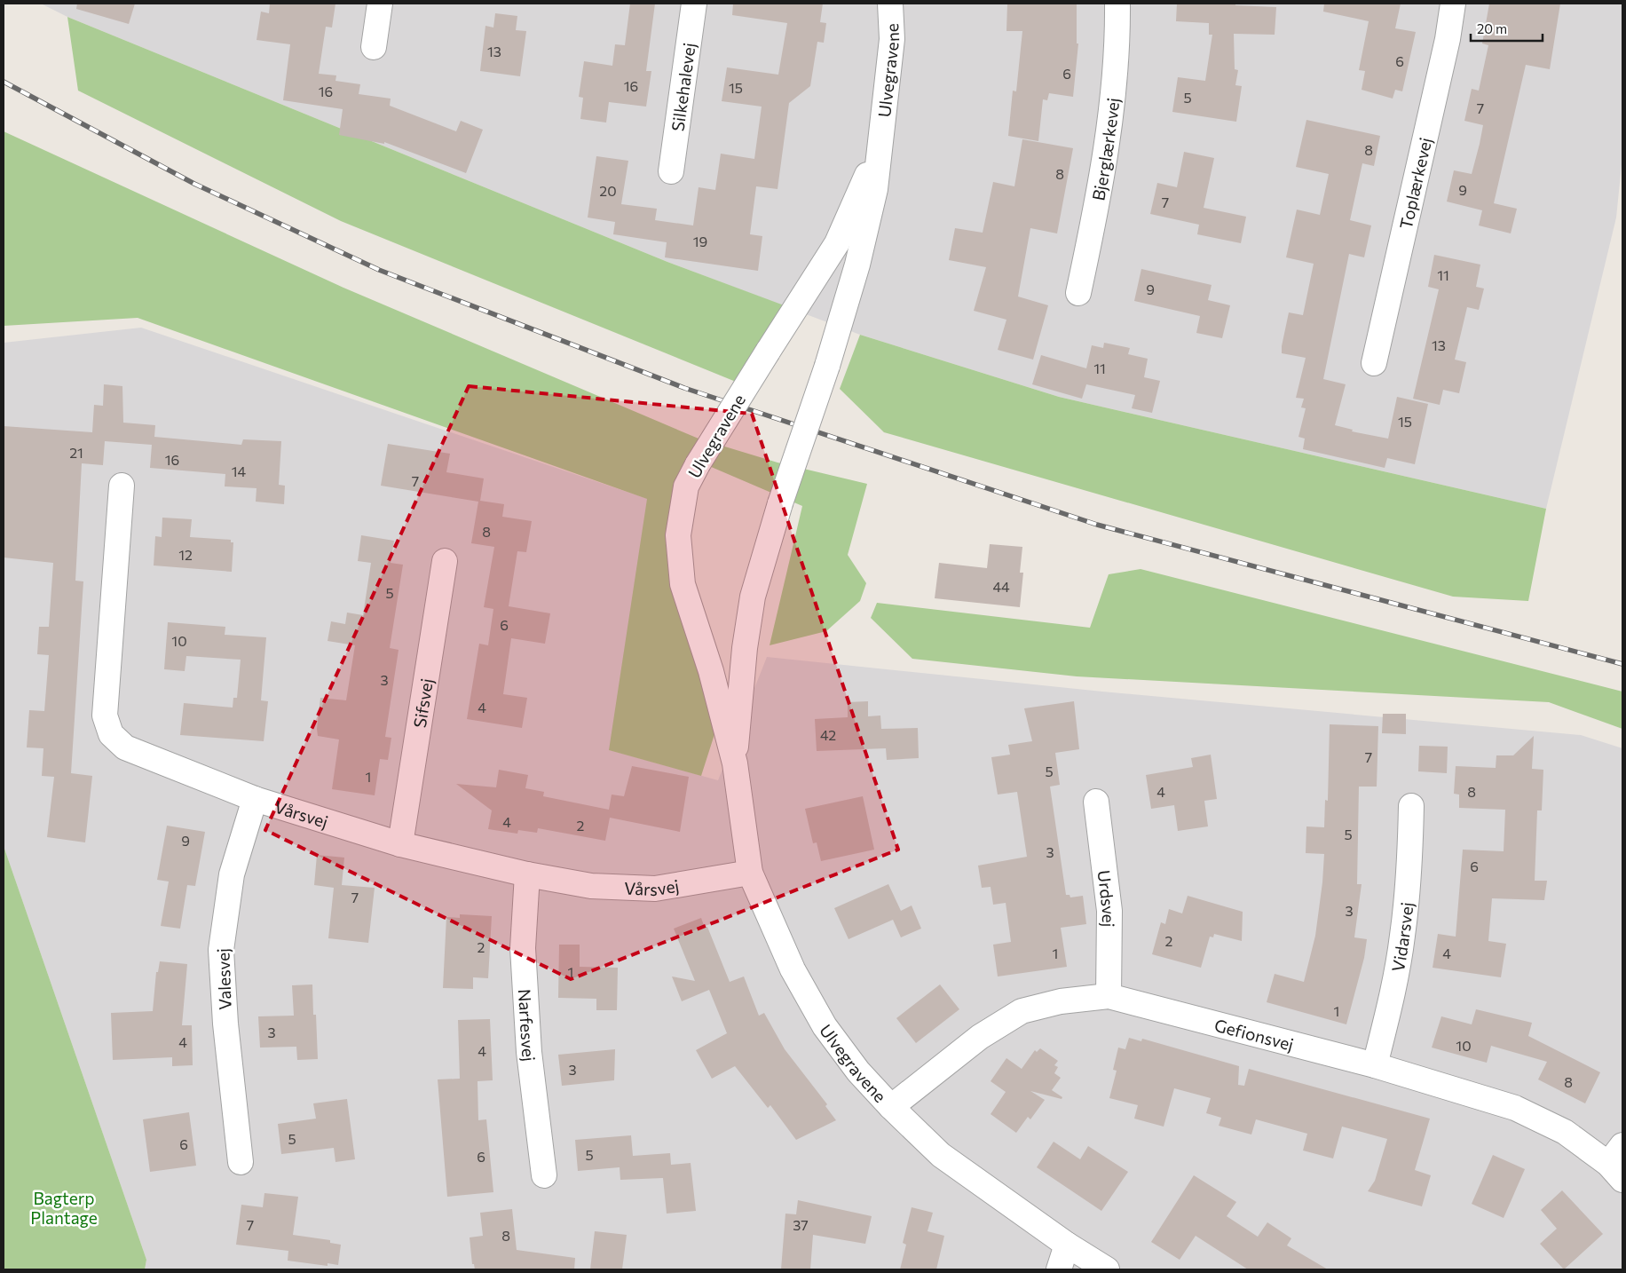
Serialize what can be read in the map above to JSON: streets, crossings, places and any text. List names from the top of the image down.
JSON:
{
  "streets": {
    "street": [
      "Ulvegravene",
      "Silkehalevej",
      "Bjerglærkevej",
      "Toplærkevej",
      "Sifsvej",
      "Vårsvej",
      "Urdsvej",
      "Vidarsvej",
      "Valesvej",
      "Narfesvej",
      "Gefionsvej"
    ]
  },
  "crossings": [
    ["Ulvegravene", "Vårsvej"],
    ["Ulvegravene", "Gefionsvej"],
    ["Sifsvej", "Vårsvej"],
    ["Vårsvej", "Valesvej"],
    ["Vårsvej", "Narfesvej"],
    ["Urdsvej", "Gefionsvej"],
    ["Vidarsvej", "Gefionsvej"]
  ],
  "parks": ["Bagterp Plantage"],
  "house_numbers": [
    "13",
    "6",
    "6",
    "16",
    "15",
    "16",
    "5",
    "7",
    "8",
    "8",
    "9",
    "20",
    "7",
    "19",
    "11",
    "9",
    "13",
    "11",
    "15",
    "21",
    "16",
    "14",
    "7",
    "8",
    "12",
    "44",
    "5",
    "6",
    "10",
    "3",
    "4",
    "42",
    "7",
    "5",
    "1",
    "4",
    "8",
    "4",
    "2",
    "5",
    "9",
    "3",
    "6",
    "7",
    "3",
    "2",
    "2",
    "1",
    "4",
    "1",
    "1",
    "3",
    "4",
    "10",
    "4",
    "3",
    "8",
    "5",
    "6",
    "5",
    "6",
    "7",
    "37",
    "8"
  ],
  "scale_bar": "20 m"
}
